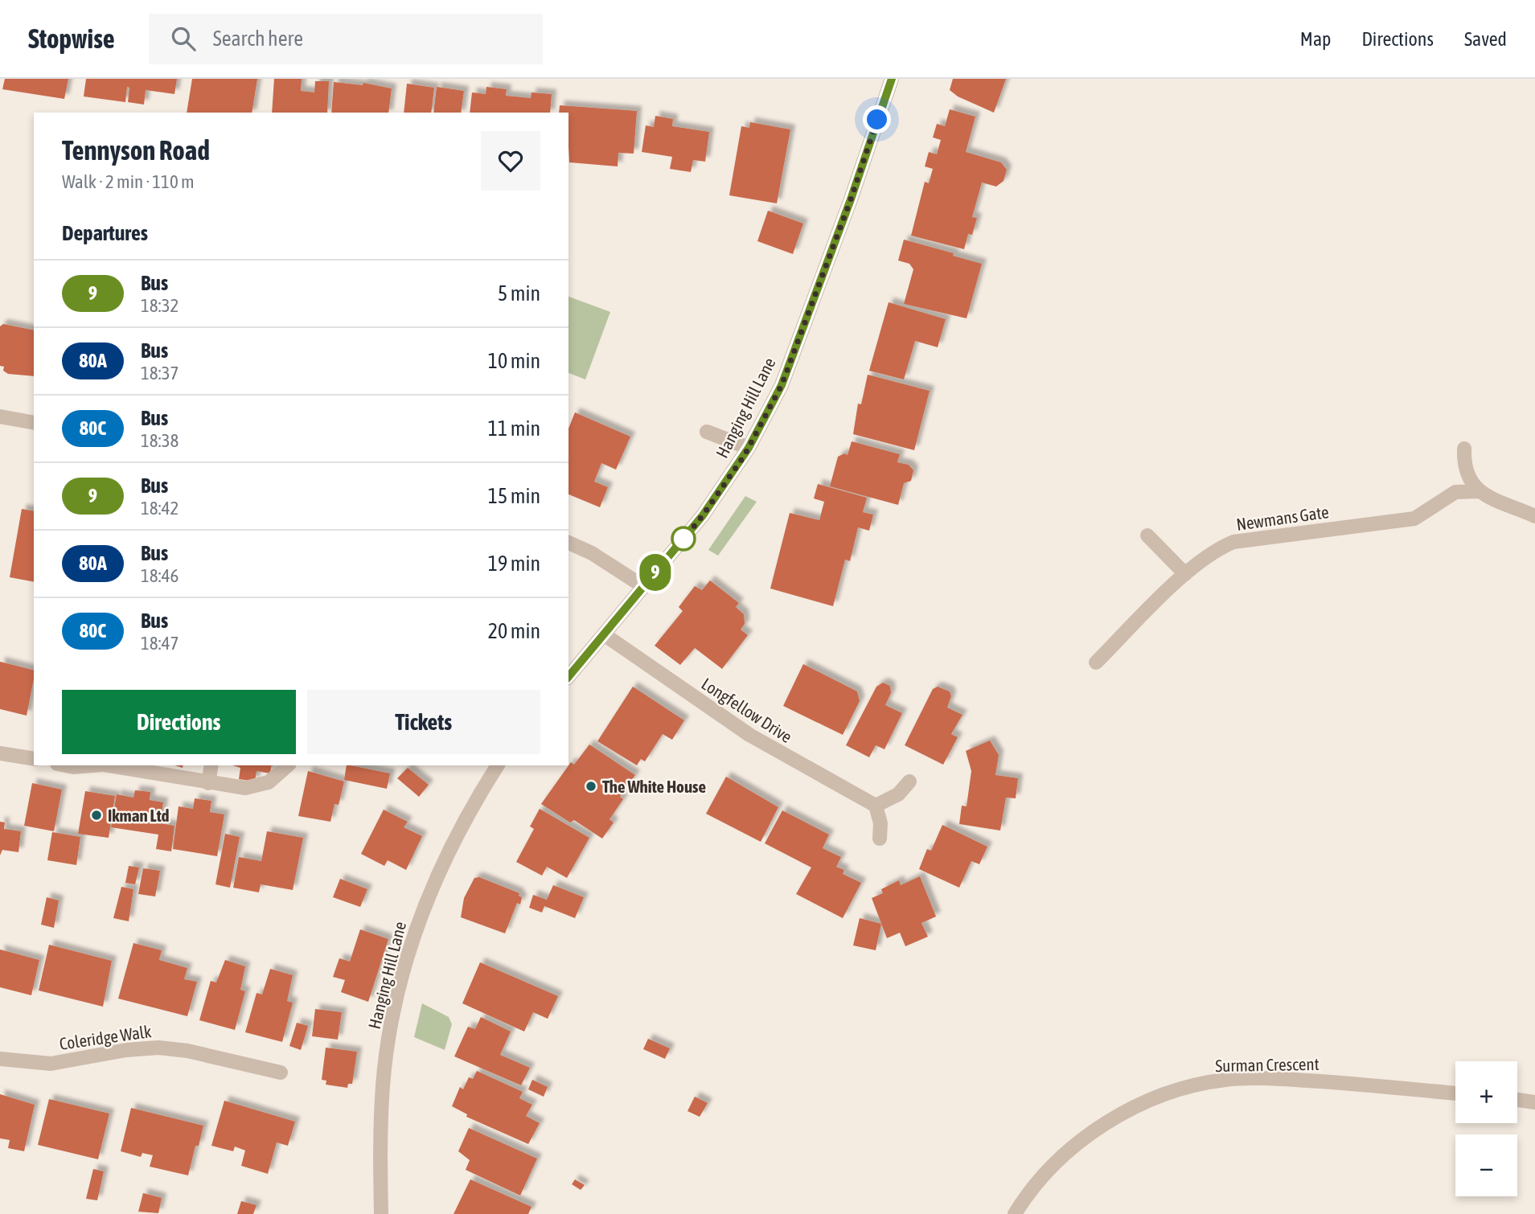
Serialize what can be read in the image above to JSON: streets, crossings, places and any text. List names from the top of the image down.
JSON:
{
  "streets": {
    "street": [
      "Hanging Hill Lane",
      "Newmans Gate",
      "Longfellow Drive",
      "Coleridge Walk",
      "Surman Crescent"
    ]
  },
  "crossings": [
    ["Hanging Hill Lane", "Longfellow Drive"]
  ],
  "places": ["The White House", "Ikman Ltd"],
  "lines": ["bus line 9"],
  "page": {
    "header": "Stopwise",
    "search": "Search here",
    "nav": ["Map", "Directions", "Saved"],
    "on_map": "9",
    "heading": [
      ["Tennyson Road", "Walk · 2 min · 110 m"],
      "Departures"
    ],
    "list": [
      {
        "mark": "9",
        "name": "Bus",
        "note": "18:32",
        "value": "5 min"
      },
      {
        "mark": "80A",
        "name": "Bus",
        "note": "18:37",
        "value": "10 min"
      },
      {
        "mark": "80C",
        "name": "Bus",
        "note": "18:38",
        "value": "11 min"
      },
      {
        "mark": "9",
        "name": "Bus",
        "note": "18:42",
        "value": "15 min"
      },
      {
        "mark": "80A",
        "name": "Bus",
        "note": "18:46",
        "value": "19 min"
      },
      {
        "mark": "80C",
        "name": "Bus",
        "note": "18:47",
        "value": "20 min"
      }
    ],
    "buttons": ["Directions", "Tickets"],
    "map_buttons": ["+", "−"]
  }
}
